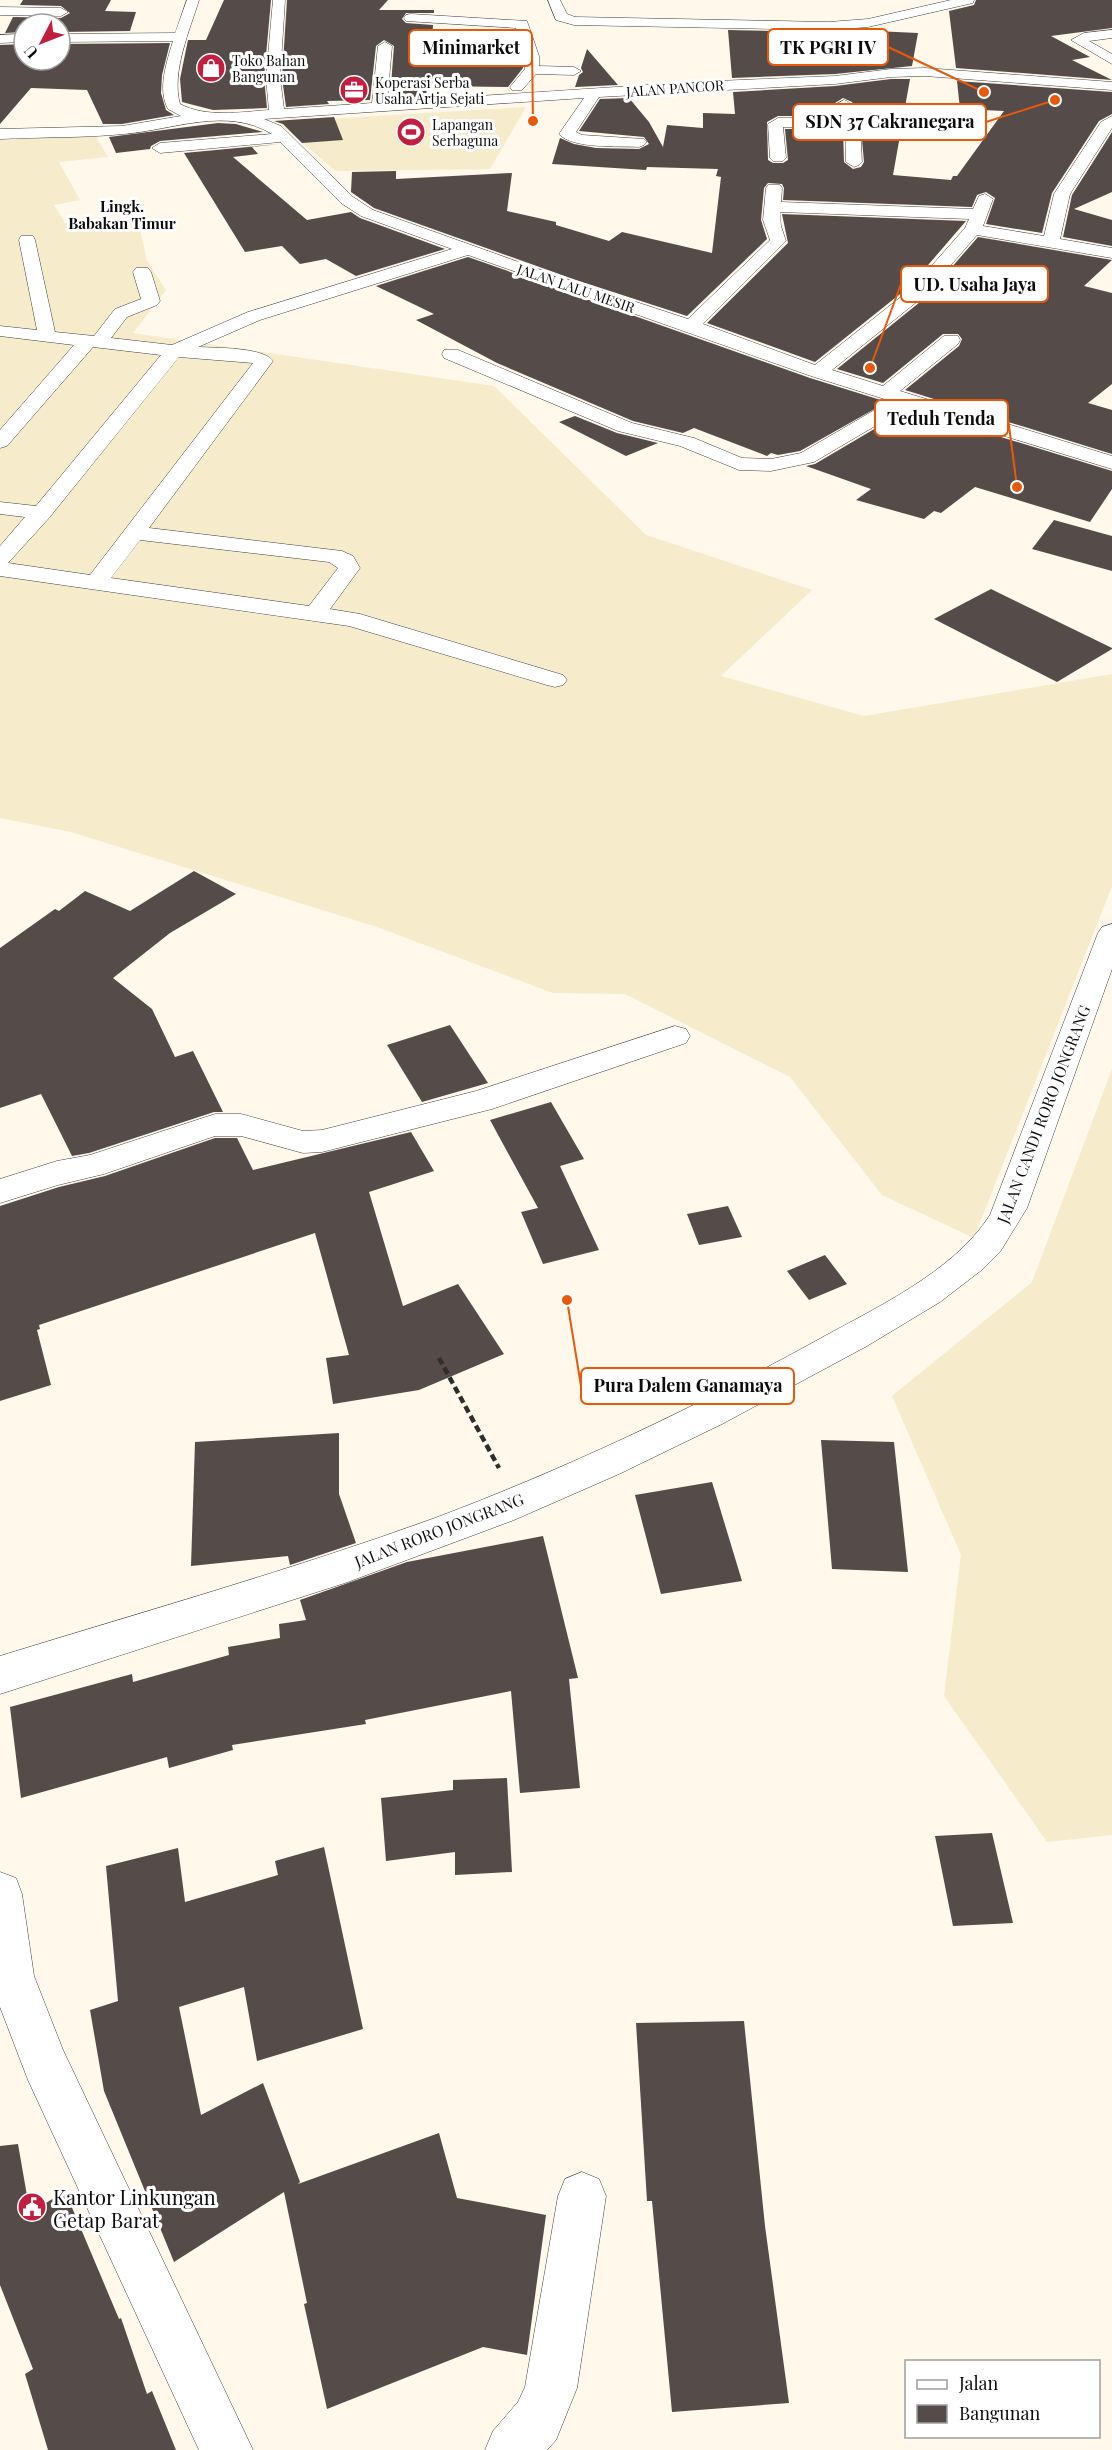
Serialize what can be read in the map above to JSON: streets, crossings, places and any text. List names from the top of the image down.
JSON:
{
  "streets": {
    "street": [
      "JALAN PANCOR",
      "JALAN LALU MESIR",
      "JALAN CANDI RORO JONGRANG",
      "JALAN RORO JONGRANG"
    ]
  },
  "crossings": [
    ["JALAN PANCOR", "JALAN LALU MESIR"],
    ["JALAN CANDI RORO JONGRANG", "JALAN RORO JONGRANG"]
  ],
  "districts": ["Lingk. Babakan Timur"],
  "places": {
    "shop": ["Toko Bahan Bangunan"],
    "office": ["Koperasi Serba Usaha Artja Sejati"],
    "other": [
      "TK PGRI IV",
      "SDN 37 Cakranegara",
      "Minimarket",
      "UD. Usaha Jaya",
      "Teduh Tenda",
      "Pura Dalem Ganamaya"
    ],
    "sports": ["Lapangan Serbaguna"],
    "public building": ["Kantor Linkungan Getap Barat"]
  },
  "legend": ["Jalan", "Bangunan"],
  "north": "bottom left"
}
